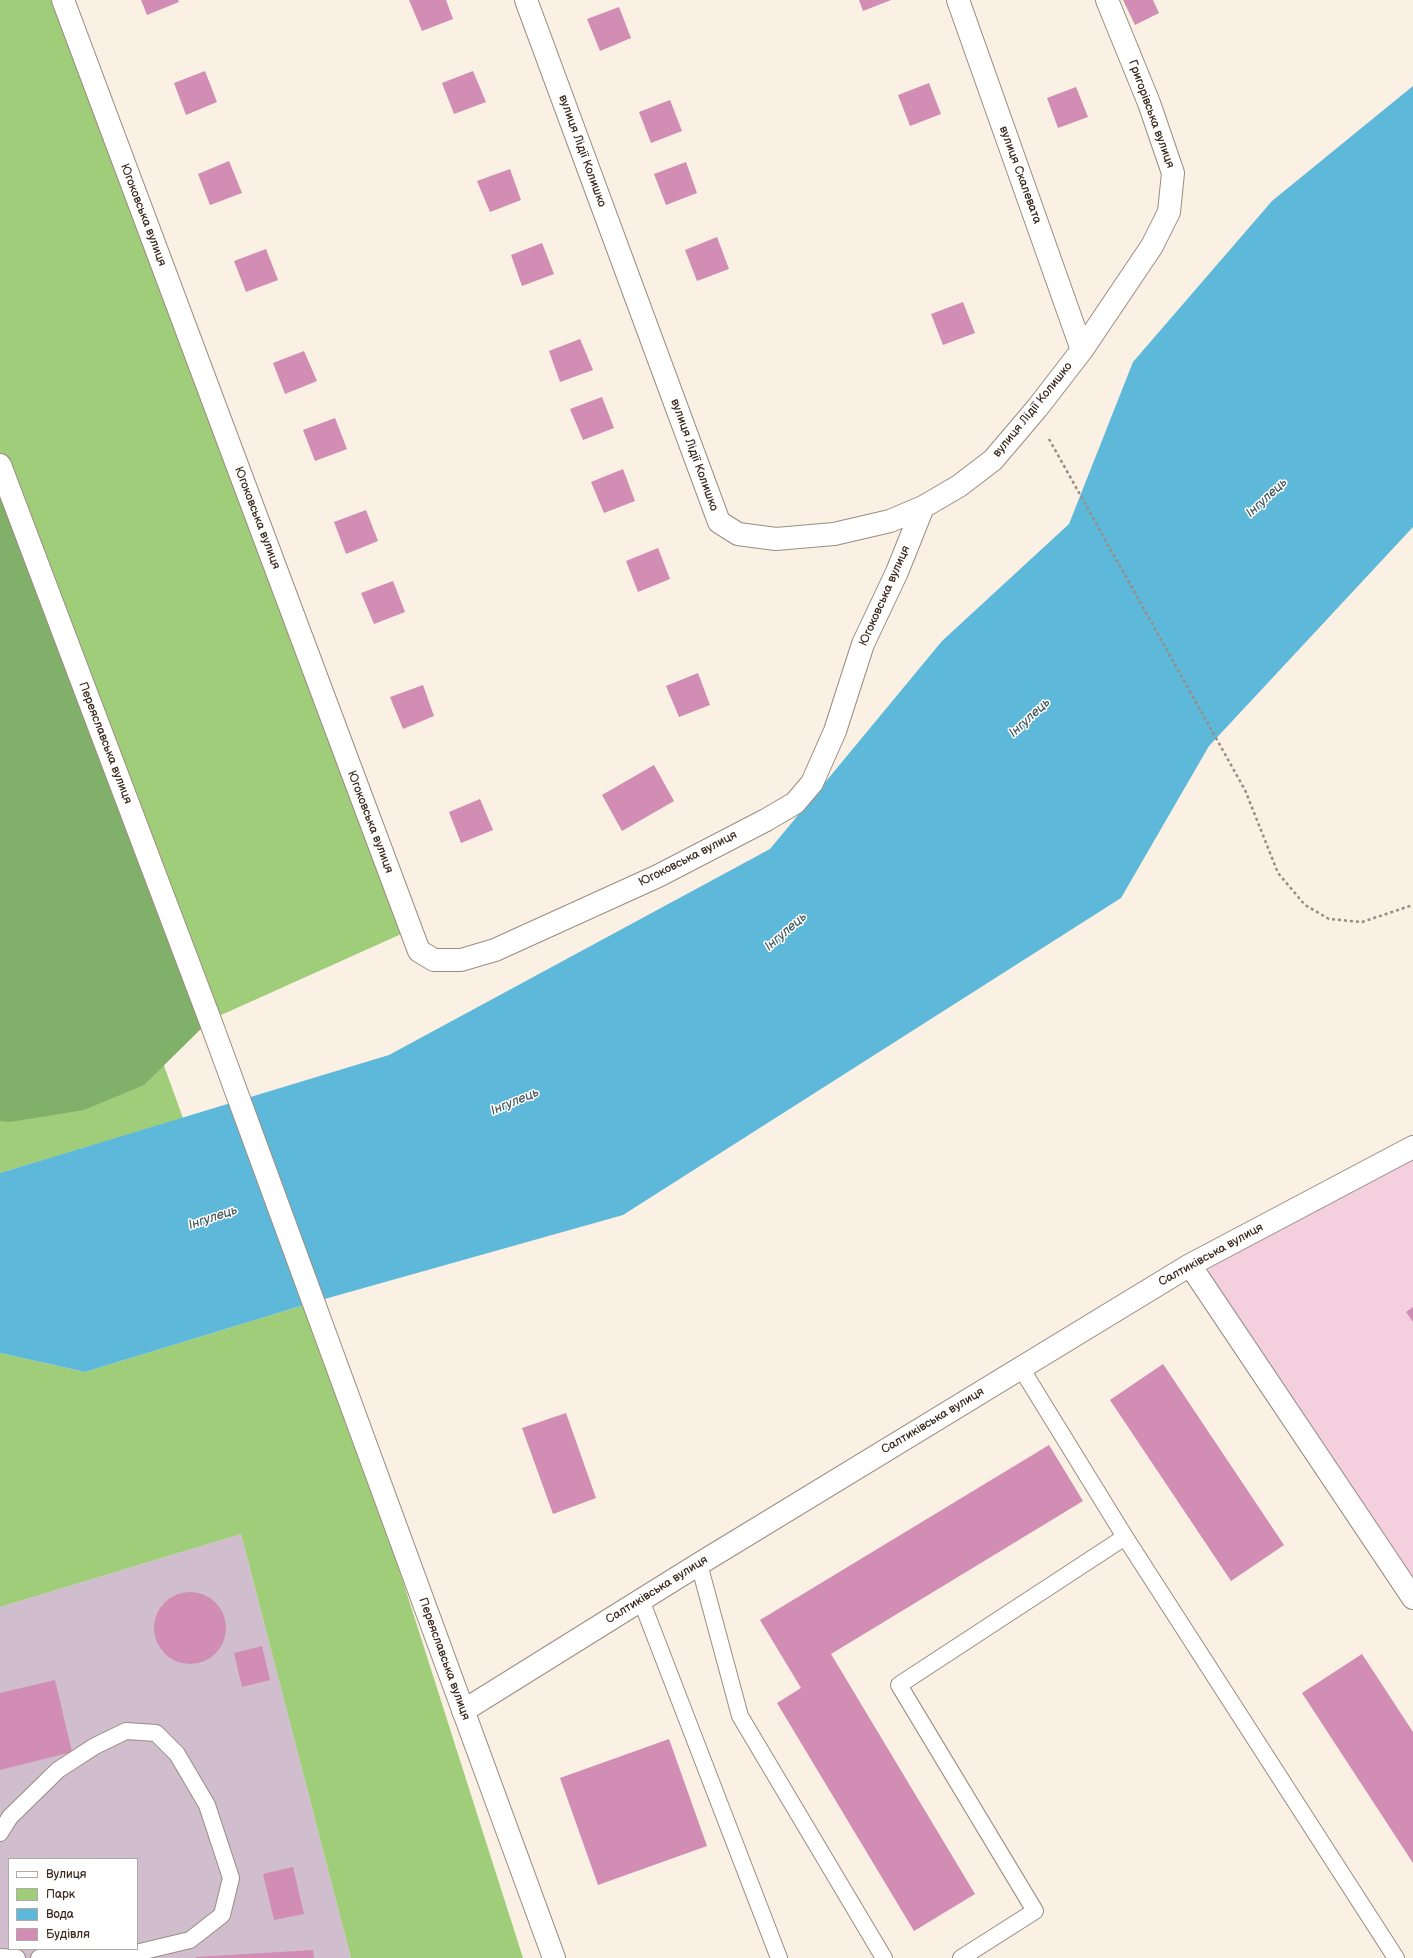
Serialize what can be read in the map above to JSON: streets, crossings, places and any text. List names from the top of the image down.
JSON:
{
  "streets": {
    "street": [
      "Григорівська вулиця",
      "вулиця Лідії Колишко",
      "вулиця Скалевата",
      "Югоковська вулиця",
      "Переяславська вулиця",
      "Салтиківська вулиця"
    ]
  },
  "crossings": [
    ["Григорівська вулиця", "вулиця Лідії Колишко"],
    ["Григорівська вулиця", "вулиця Скалевата"],
    ["вулиця Лідії Колишко", "вулиця Скалевата"],
    ["вулиця Лідії Колишко", "Югоковська вулиця"],
    ["Переяславська вулиця", "Салтиківська вулиця"]
  ],
  "water": ["Інгулець"],
  "legend": [
    "Вулиця",
    "Парк",
    "Вода",
    "Будівля"
  ]
}
